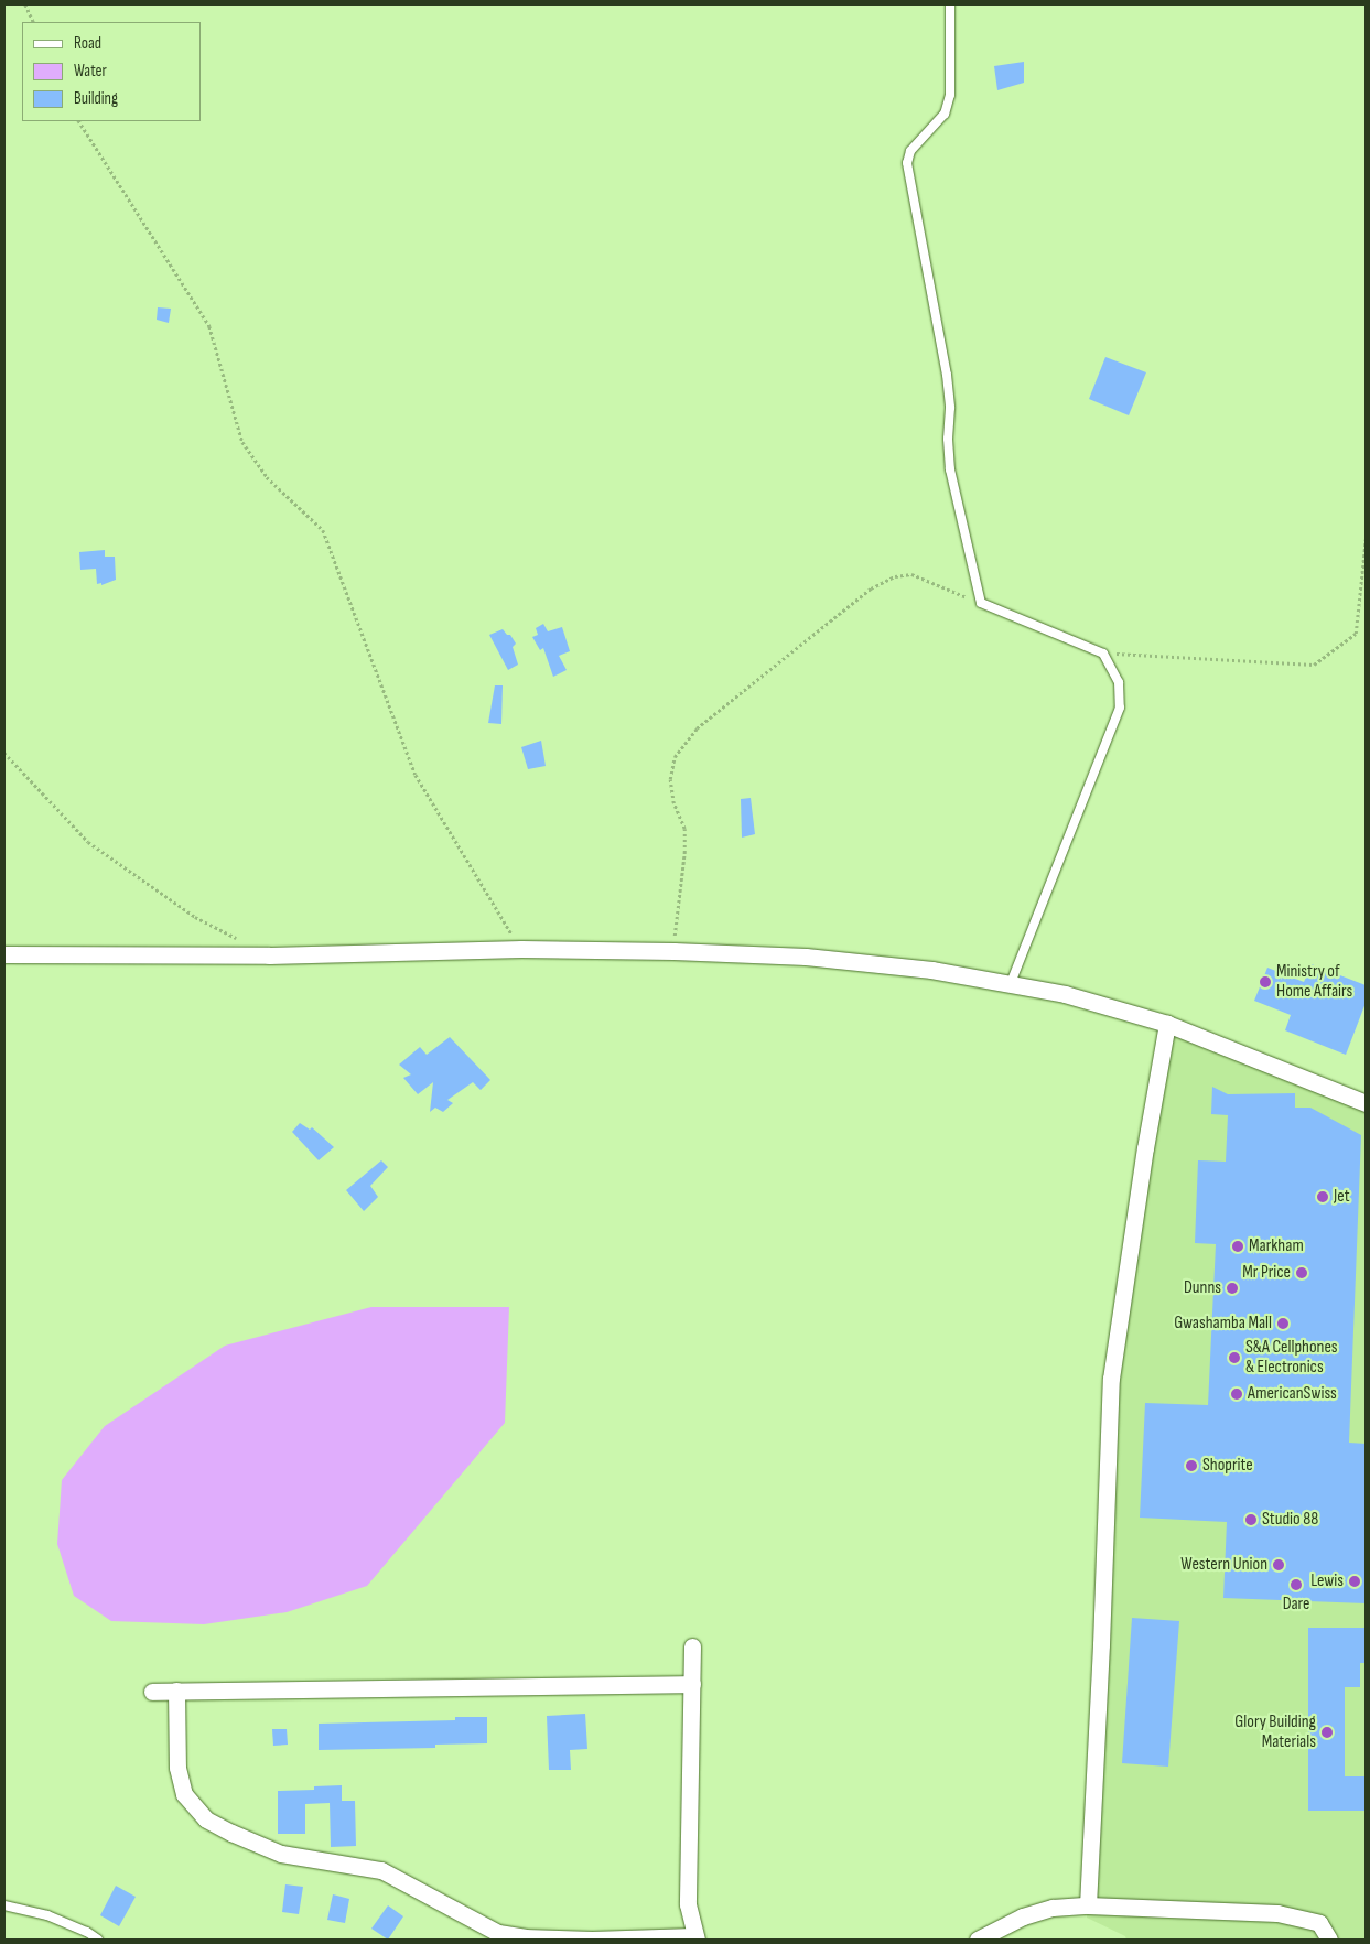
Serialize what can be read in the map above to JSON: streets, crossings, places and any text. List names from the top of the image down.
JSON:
{
  "places": [
    "Ministry of Home Affairs",
    "Jet",
    "Markham",
    "Mr Price",
    "Dunns",
    "Gwashamba Mall",
    "S&A Cellphones & Electronics",
    "AmericanSwiss",
    "Shoprite",
    "Studio 88",
    "Western Union",
    "Lewis",
    "Dare",
    "Glory Building Materials"
  ],
  "legend": ["Road", "Water", "Building"]
}
